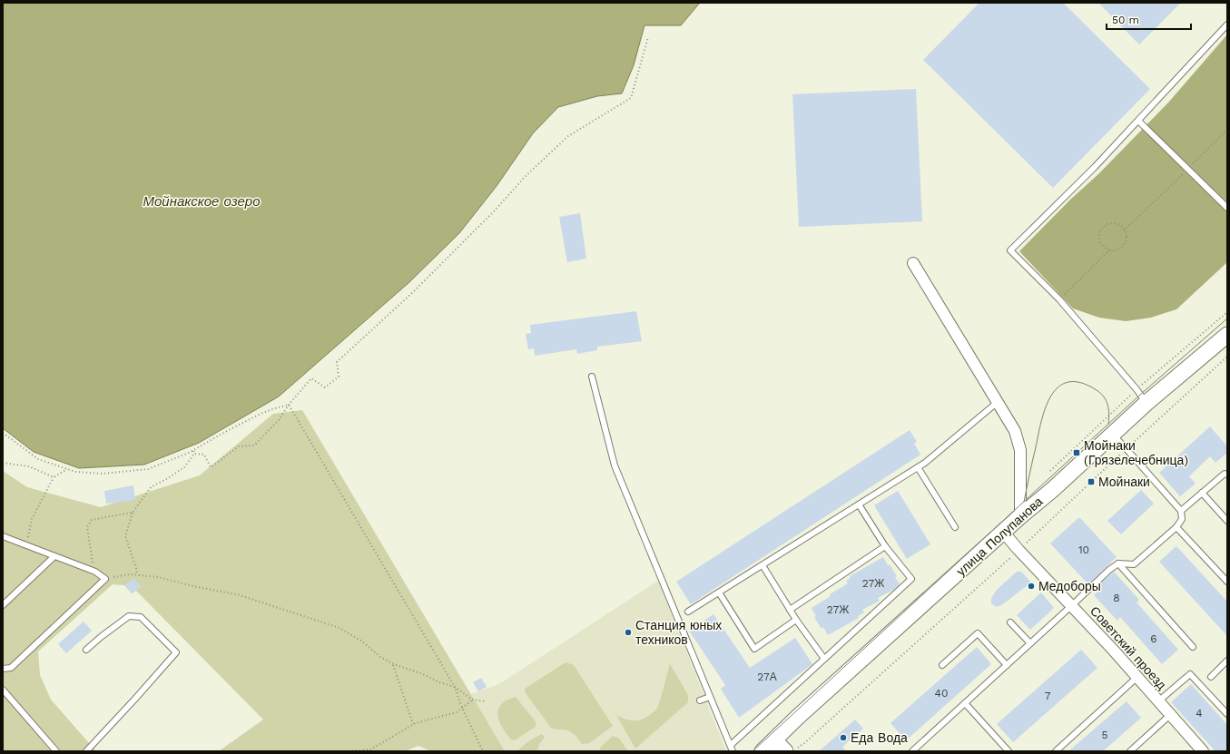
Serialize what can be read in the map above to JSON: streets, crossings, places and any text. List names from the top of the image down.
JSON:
{
  "streets": {
    "street": ["улица Полупанова", "Советский проезд"]
  },
  "crossings": [
    ["улица Полупанова", "Советский проезд"]
  ],
  "water": ["Мойнакское озеро"],
  "places": {
    "transit": ["Мойнаки (Грязелечебница)", "Мойнаки"],
    "other": ["Медоборы", "Станция юных техников", "Еда Вода"]
  },
  "house_numbers": [
    "10",
    "27Ж",
    "8",
    "27Ж",
    "6",
    "27А",
    "40",
    "7",
    "4",
    "5"
  ],
  "scale_bar": "50 m"
}
